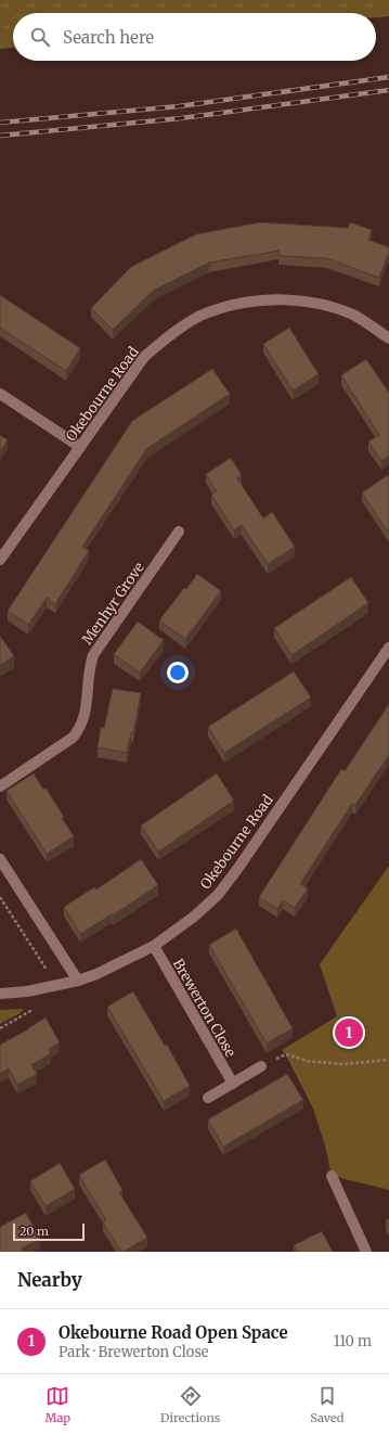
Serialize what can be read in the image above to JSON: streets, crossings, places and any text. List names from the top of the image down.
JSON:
{
  "streets": {
    "street": ["Okebourne Road", "Menhyr Grove", "Brewerton Close"]
  },
  "crossings": [
    ["Okebourne Road", "Brewerton Close"]
  ],
  "scale_bar": "20 m",
  "page": {
    "search": "Search here",
    "pins": "1",
    "scale": "20 m",
    "heading": "Nearby",
    "list": [
      {
        "mark": "1",
        "name": "Okebourne Road Open Space",
        "note": "Park · Brewerton Close",
        "value": "110 m"
      }
    ],
    "nav": ["Map", "Directions", "Saved"]
  }
}
